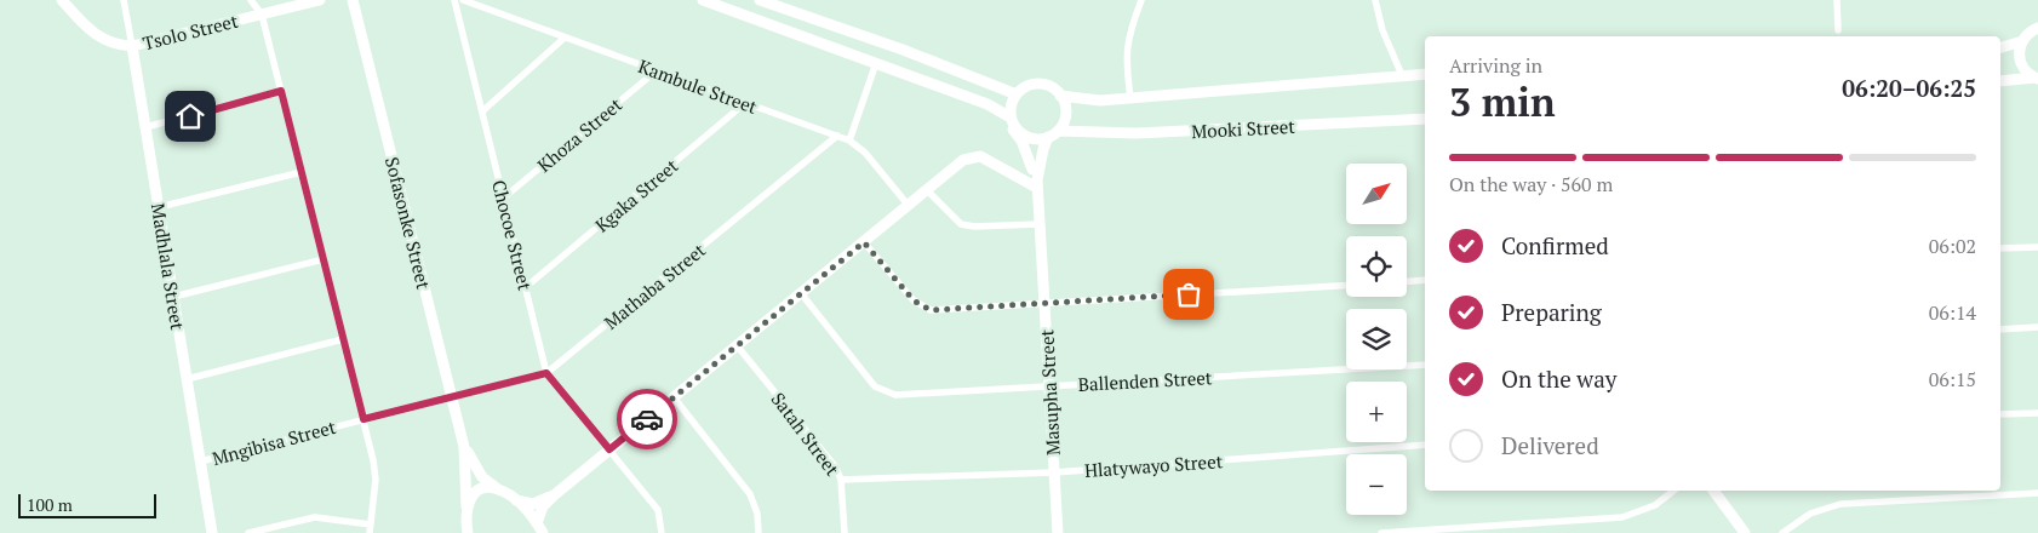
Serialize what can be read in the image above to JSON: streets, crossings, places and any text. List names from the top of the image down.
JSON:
{
  "streets": {
    "main road": [
      "Tsolo Street",
      "Mooki Street",
      "Sofasonke Street",
      "Madhlala Street",
      "Masupha Street"
    ],
    "street": [
      "Kambule Street",
      "Khoza Street",
      "Kgaka Street",
      "Chocoe Street",
      "Mathaba Street",
      "Ballenden Street",
      "Satah Street",
      "Mngibisa Street",
      "Hlatywayo Street"
    ]
  },
  "crossings": [
    ["Tsolo Street", "Madhlala Street"],
    ["Kambule Street", "Khoza Street"],
    ["Kambule Street", "Kgaka Street"],
    ["Kambule Street", "Mathaba Street"],
    ["Mooki Street", "Masupha Street"],
    ["Khoza Street", "Chocoe Street"],
    ["Kgaka Street", "Chocoe Street"],
    ["Sofasonke Street", "Mathaba Street"],
    ["Sofasonke Street", "Mngibisa Street"],
    ["Chocoe Street", "Mathaba Street"],
    ["Madhlala Street", "Mngibisa Street"],
    ["Mathaba Street", "Mngibisa Street"],
    ["Ballenden Street", "Masupha Street"],
    ["Masupha Street", "Hlatywayo Street"],
    ["Satah Street", "Hlatywayo Street"]
  ],
  "scale_bar": "100 m",
  "north": "top right",
  "page": {
    "heading": ["3 min", "Arriving in", "06:20–06:25"],
    "bar": "On the way · 560 m",
    "map_buttons": ["+", "−"],
    "list": [
      ["Confirmed", "06:02"],
      ["Preparing", "06:14"],
      ["On the way", "06:15"],
      "Delivered"
    ],
    "scale": "100 m"
  }
}
